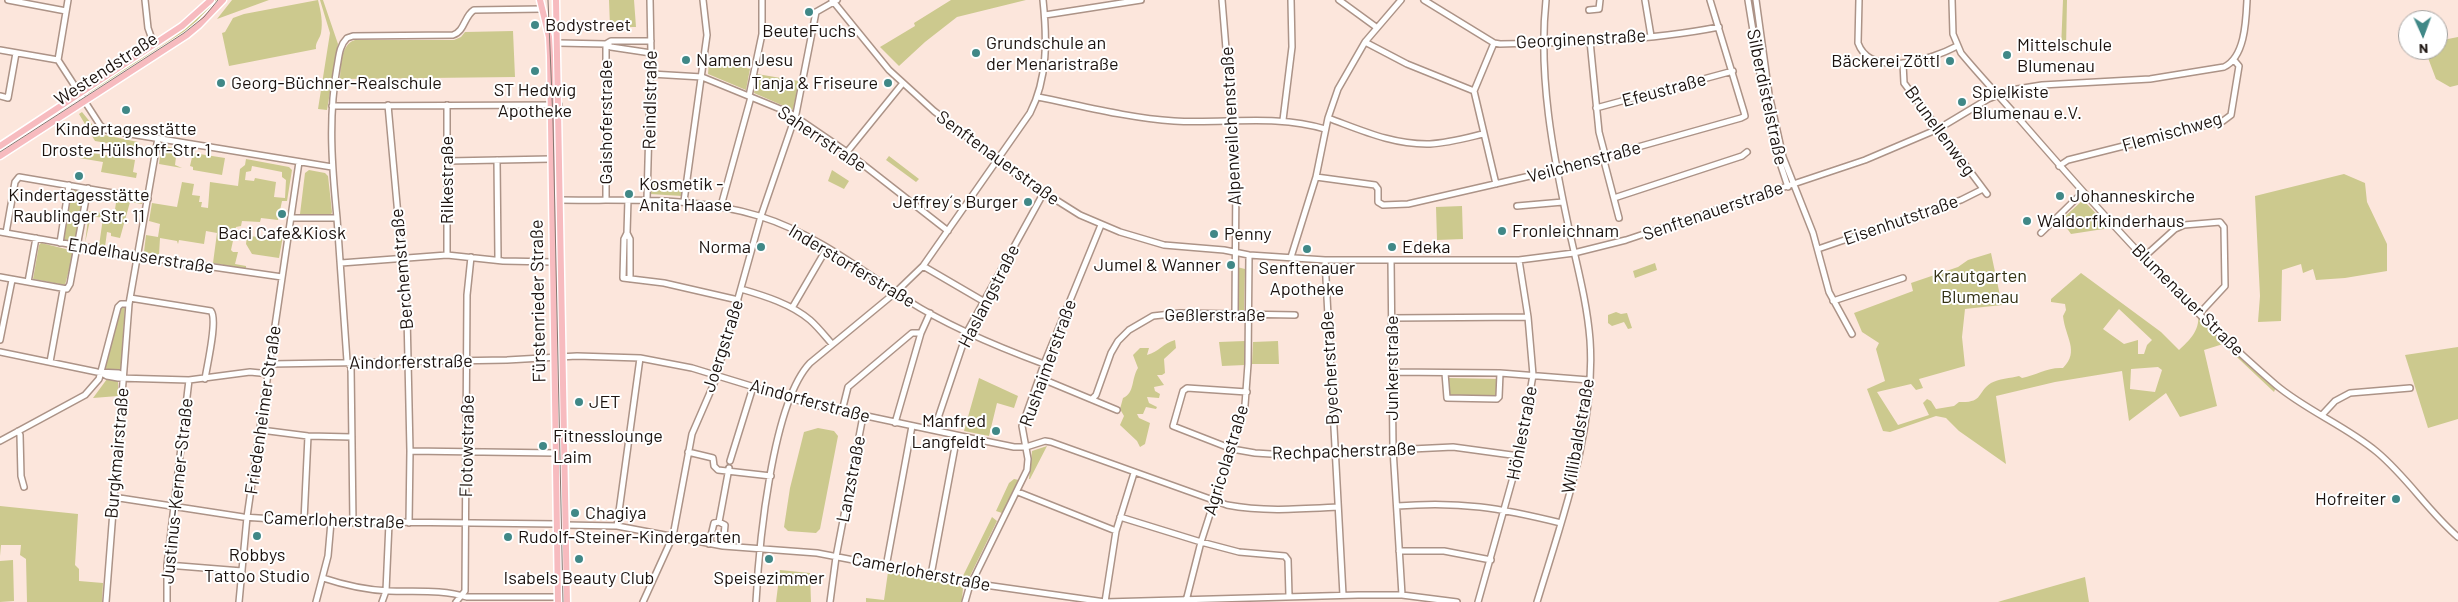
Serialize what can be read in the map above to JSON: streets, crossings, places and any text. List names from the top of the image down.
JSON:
{
  "streets": {
    "main road": ["Westendstraße", "Fürstenrieder Straße"],
    "street": [
      "Georginenstraße",
      "Efeustraße",
      "Silberdistelstraße",
      "Reindlstraße",
      "Gaishoferstraße",
      "Alpenveilchenstraße",
      "Brunellenweg",
      "Flemischweg",
      "Saherrstraße",
      "Senftenauerstraße",
      "Veilchenstraße",
      "Rilkestraße",
      "Eisenhutstraße",
      "Endelhauserstraße",
      "Inderstorferstraße",
      "Berchemstraße",
      "Haslangstraße",
      "Blumenauer Straße",
      "Geßlerstraße",
      "Joergstraße",
      "Aindorferstraße",
      "Rushaimerstraße",
      "Byecherstraße",
      "Junkerstraße",
      "Friedenheimer Straße",
      "Hönlestraße",
      "Willibaldstraße",
      "Flotowstraße",
      "Rechpacherstraße",
      "Burgkmairstraße",
      "Agricolastraße",
      "Lanzstraße",
      "Justinus-Kerner-Straße",
      "Camerloherstraße"
    ]
  },
  "crossings": [
    ["Georginenstraße", "Veilchenstraße"],
    ["Georginenstraße", "Willibaldstraße"],
    ["Efeustraße", "Veilchenstraße"],
    ["Silberdistelstraße", "Senftenauerstraße"],
    ["Silberdistelstraße", "Eisenhutstraße"],
    ["Reindlstraße", "Saherrstraße"],
    ["Reindlstraße", "Inderstorferstraße"],
    ["Gaishoferstraße", "Inderstorferstraße"],
    ["Alpenveilchenstraße", "Senftenauerstraße"],
    ["Brunellenweg", "Senftenauerstraße"],
    ["Brunellenweg", "Eisenhutstraße"],
    ["Flemischweg", "Senftenauerstraße"],
    ["Flemischweg", "Blumenauer Straße"],
    ["Saherrstraße", "Joergstraße"],
    ["Senftenauerstraße", "Haslangstraße"],
    ["Senftenauerstraße", "Blumenauer Straße"],
    ["Senftenauerstraße", "Joergstraße"],
    ["Senftenauerstraße", "Rushaimerstraße"],
    ["Senftenauerstraße", "Byecherstraße"],
    ["Senftenauerstraße", "Junkerstraße"],
    ["Senftenauerstraße", "Hönlestraße"],
    ["Senftenauerstraße", "Willibaldstraße"],
    ["Senftenauerstraße", "Agricolastraße"],
    ["Veilchenstraße", "Willibaldstraße"],
    ["Endelhauserstraße", "Friedenheimer Straße"],
    ["Endelhauserstraße", "Burgkmairstraße"],
    ["Inderstorferstraße", "Haslangstraße"],
    ["Inderstorferstraße", "Fürstenrieder Straße"],
    ["Inderstorferstraße", "Joergstraße"],
    ["Inderstorferstraße", "Rushaimerstraße"],
    ["Berchemstraße", "Aindorferstraße"],
    ["Berchemstraße", "Camerloherstraße"],
    ["Haslangstraße", "Aindorferstraße"],
    ["Fürstenrieder Straße", "Aindorferstraße"],
    ["Fürstenrieder Straße", "Camerloherstraße"],
    ["Geßlerstraße", "Agricolastraße"],
    ["Joergstraße", "Aindorferstraße"],
    ["Joergstraße", "Camerloherstraße"],
    ["Aindorferstraße", "Rushaimerstraße"],
    ["Aindorferstraße", "Byecherstraße"],
    ["Aindorferstraße", "Friedenheimer Straße"],
    ["Aindorferstraße", "Flotowstraße"],
    ["Aindorferstraße", "Agricolastraße"],
    ["Aindorferstraße", "Lanzstraße"],
    ["Rushaimerstraße", "Camerloherstraße"],
    ["Byecherstraße", "Rechpacherstraße"],
    ["Byecherstraße", "Camerloherstraße"],
    ["Junkerstraße", "Rechpacherstraße"],
    ["Junkerstraße", "Camerloherstraße"],
    ["Friedenheimer Straße", "Camerloherstraße"],
    ["Hönlestraße", "Rechpacherstraße"],
    ["Flotowstraße", "Camerloherstraße"],
    ["Rechpacherstraße", "Agricolastraße"],
    ["Burgkmairstraße", "Camerloherstraße"],
    ["Agricolastraße", "Camerloherstraße"],
    ["Lanzstraße", "Camerloherstraße"],
    ["Justinus-Kerner-Straße", "Camerloherstraße"]
  ],
  "parks": ["Krautgarten Blumenau"],
  "places": [
    "BeuteFuchs",
    "Bodystreet",
    "Grundschule an der Menaristraße",
    "Mittelschule Blumenau",
    "Namen Jesu",
    "Bäckerei Zöttl",
    "ST Hedwig Apotheke",
    "Georg-Büchner-Realschule",
    "Tanja & Friseure",
    "Spielkiste Blumenau e.V.",
    "Kindertagesstätte Droste-Hülshoff-Str. 1",
    "Kindertagesstätte Raublinger Str. 11",
    "Kosmetik - Anita Haase",
    "Johanneskirche",
    "Jeffrey´s Burger",
    "Baci Cafe&Kiosk",
    "Waldorfkinderhaus",
    "Fronleichnam",
    "Penny",
    "Norma",
    "Edeka",
    "Senftenauer Apotheke",
    "Jumel & Wanner",
    "JET",
    "Manfred Langfeldt",
    "Fitnesslounge Laim",
    "Hofreiter",
    "Chagiya",
    "Robbys Tattoo Studio",
    "Rudolf-Steiner-Kindergarten",
    "Isabels Beauty Club",
    "Speisezimmer"
  ],
  "north": "bottom"
}
